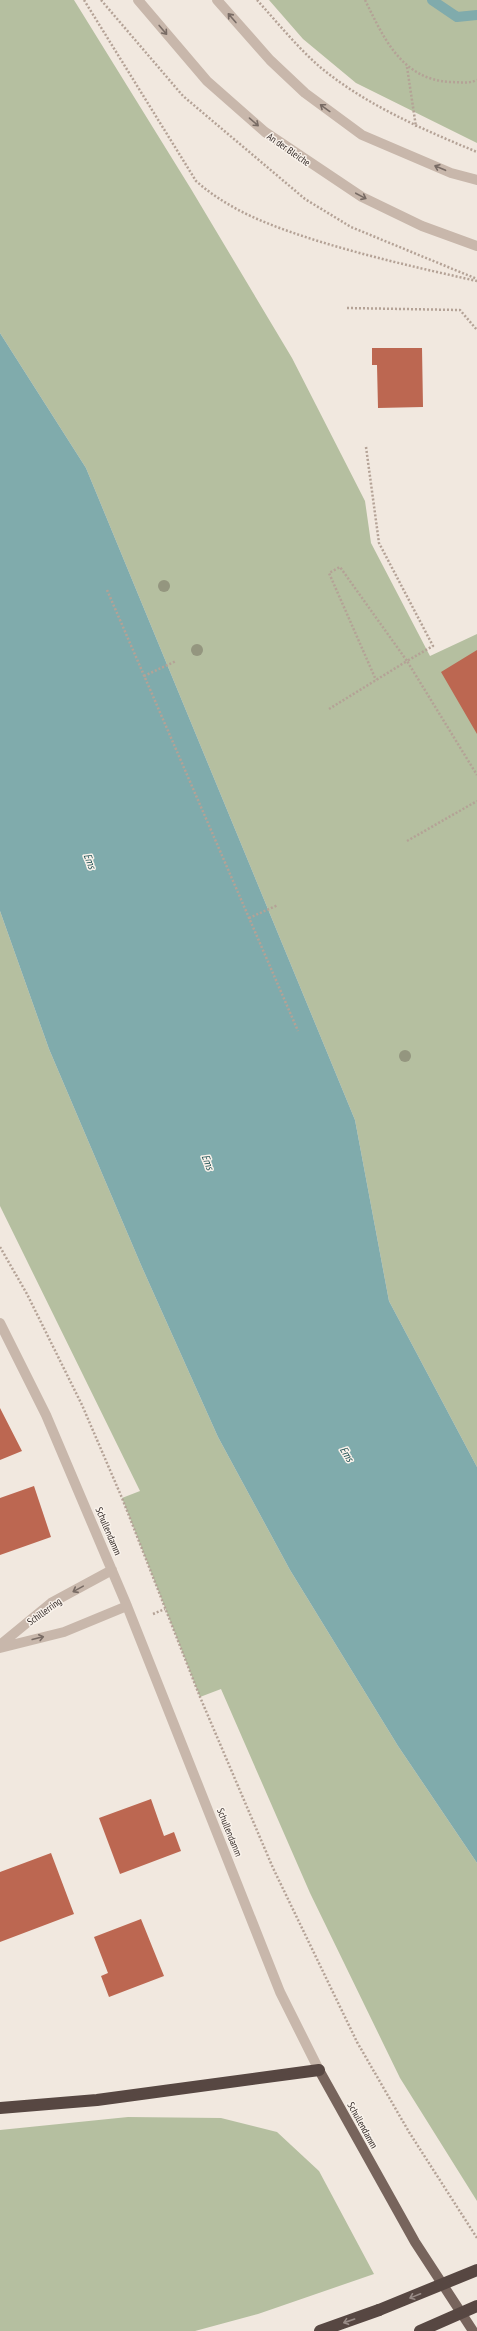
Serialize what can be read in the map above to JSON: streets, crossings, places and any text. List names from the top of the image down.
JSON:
{
  "streets": {
    "main road": ["Schullendamm"],
    "street": ["An der Bleiche", "Schillerring"]
  },
  "crossings": [
    ["Schullendamm", "Schillerring"]
  ],
  "water": ["Ems"]
}
